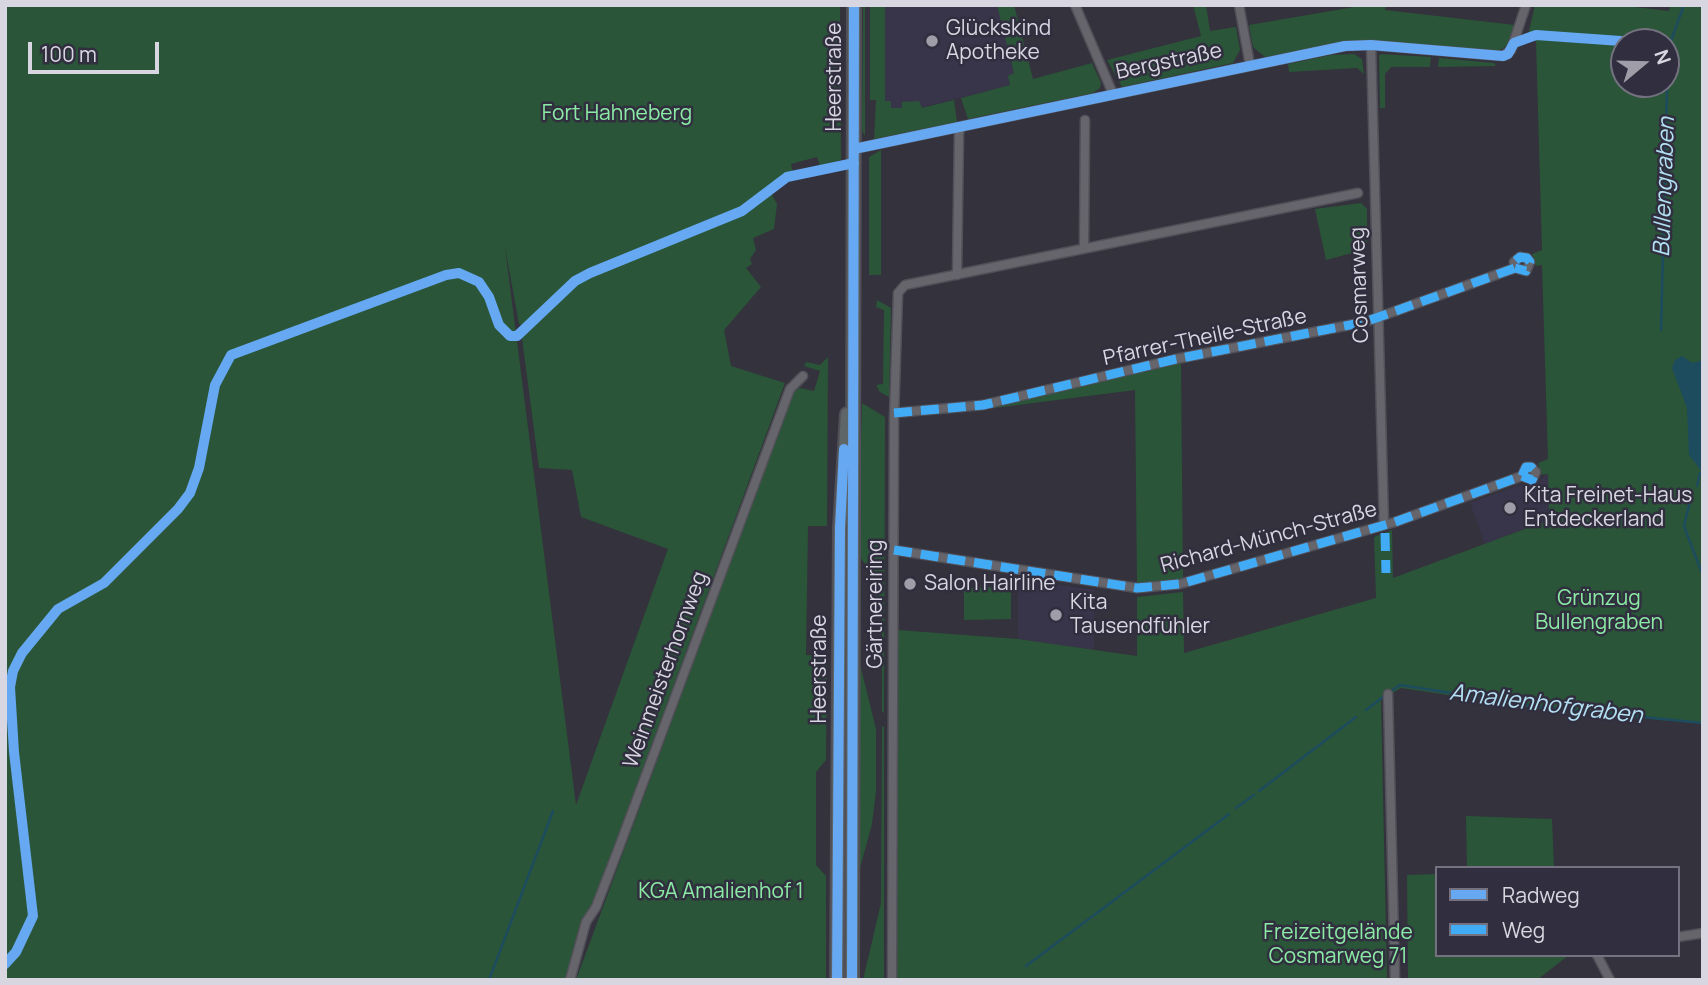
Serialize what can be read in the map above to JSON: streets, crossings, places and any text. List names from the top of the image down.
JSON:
{
  "streets": {
    "main road": ["Heerstraße"],
    "street": [
      "Bergstraße",
      "Cosmarweg",
      "Pfarrer-Theile-Straße",
      "Richard-Münch-Straße",
      "Gärtnereiring",
      "Weinmeisterhornweg"
    ]
  },
  "crossings": [
    ["Bergstraße", "Heerstraße"],
    ["Bergstraße", "Cosmarweg"],
    ["Cosmarweg", "Pfarrer-Theile-Straße"],
    ["Cosmarweg", "Richard-Münch-Straße"],
    ["Pfarrer-Theile-Straße", "Gärtnereiring"],
    ["Richard-Münch-Straße", "Gärtnereiring"]
  ],
  "water": ["Bullengraben", "Amalienhofgraben"],
  "parks": [
    "Fort Hahneberg",
    "Grünzug Bullengraben",
    "KGA Amalienhof 1",
    "Freizeitgelände Cosmarweg 71"
  ],
  "places": [
    "Glückskind Apotheke",
    "Kita Freinet-Haus Entdeckerland",
    "Salon Hairline",
    "Kita Tausendfühler"
  ],
  "legend": ["Radweg", "Weg"],
  "scale_bar": "100 m",
  "north": "right"
}
